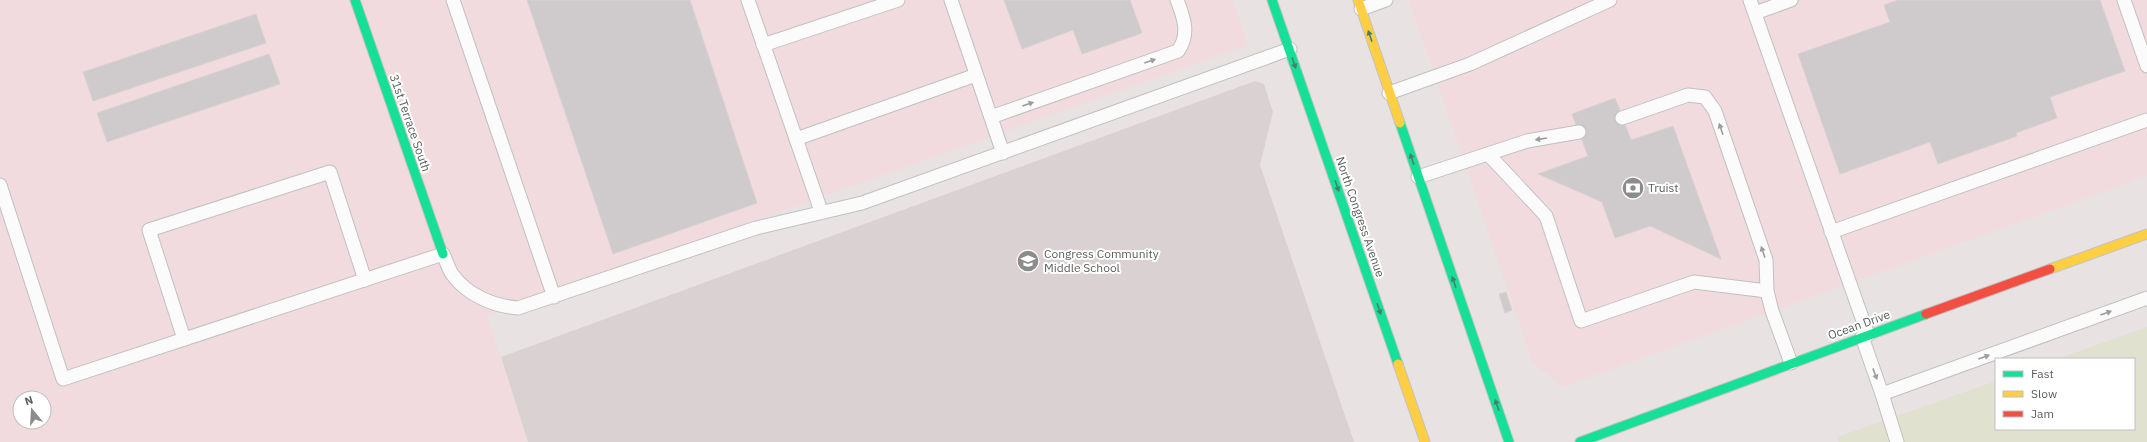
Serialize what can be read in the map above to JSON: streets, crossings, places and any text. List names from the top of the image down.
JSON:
{
  "streets": {
    "main road": ["31st Terrace South", "North Congress Avenue", "Ocean Drive"]
  },
  "places": {
    "bank": ["Truist"],
    "school or university": ["Congress Community Middle School"]
  },
  "legend": ["Fast", "Slow", "Jam"],
  "north": "top"
}
